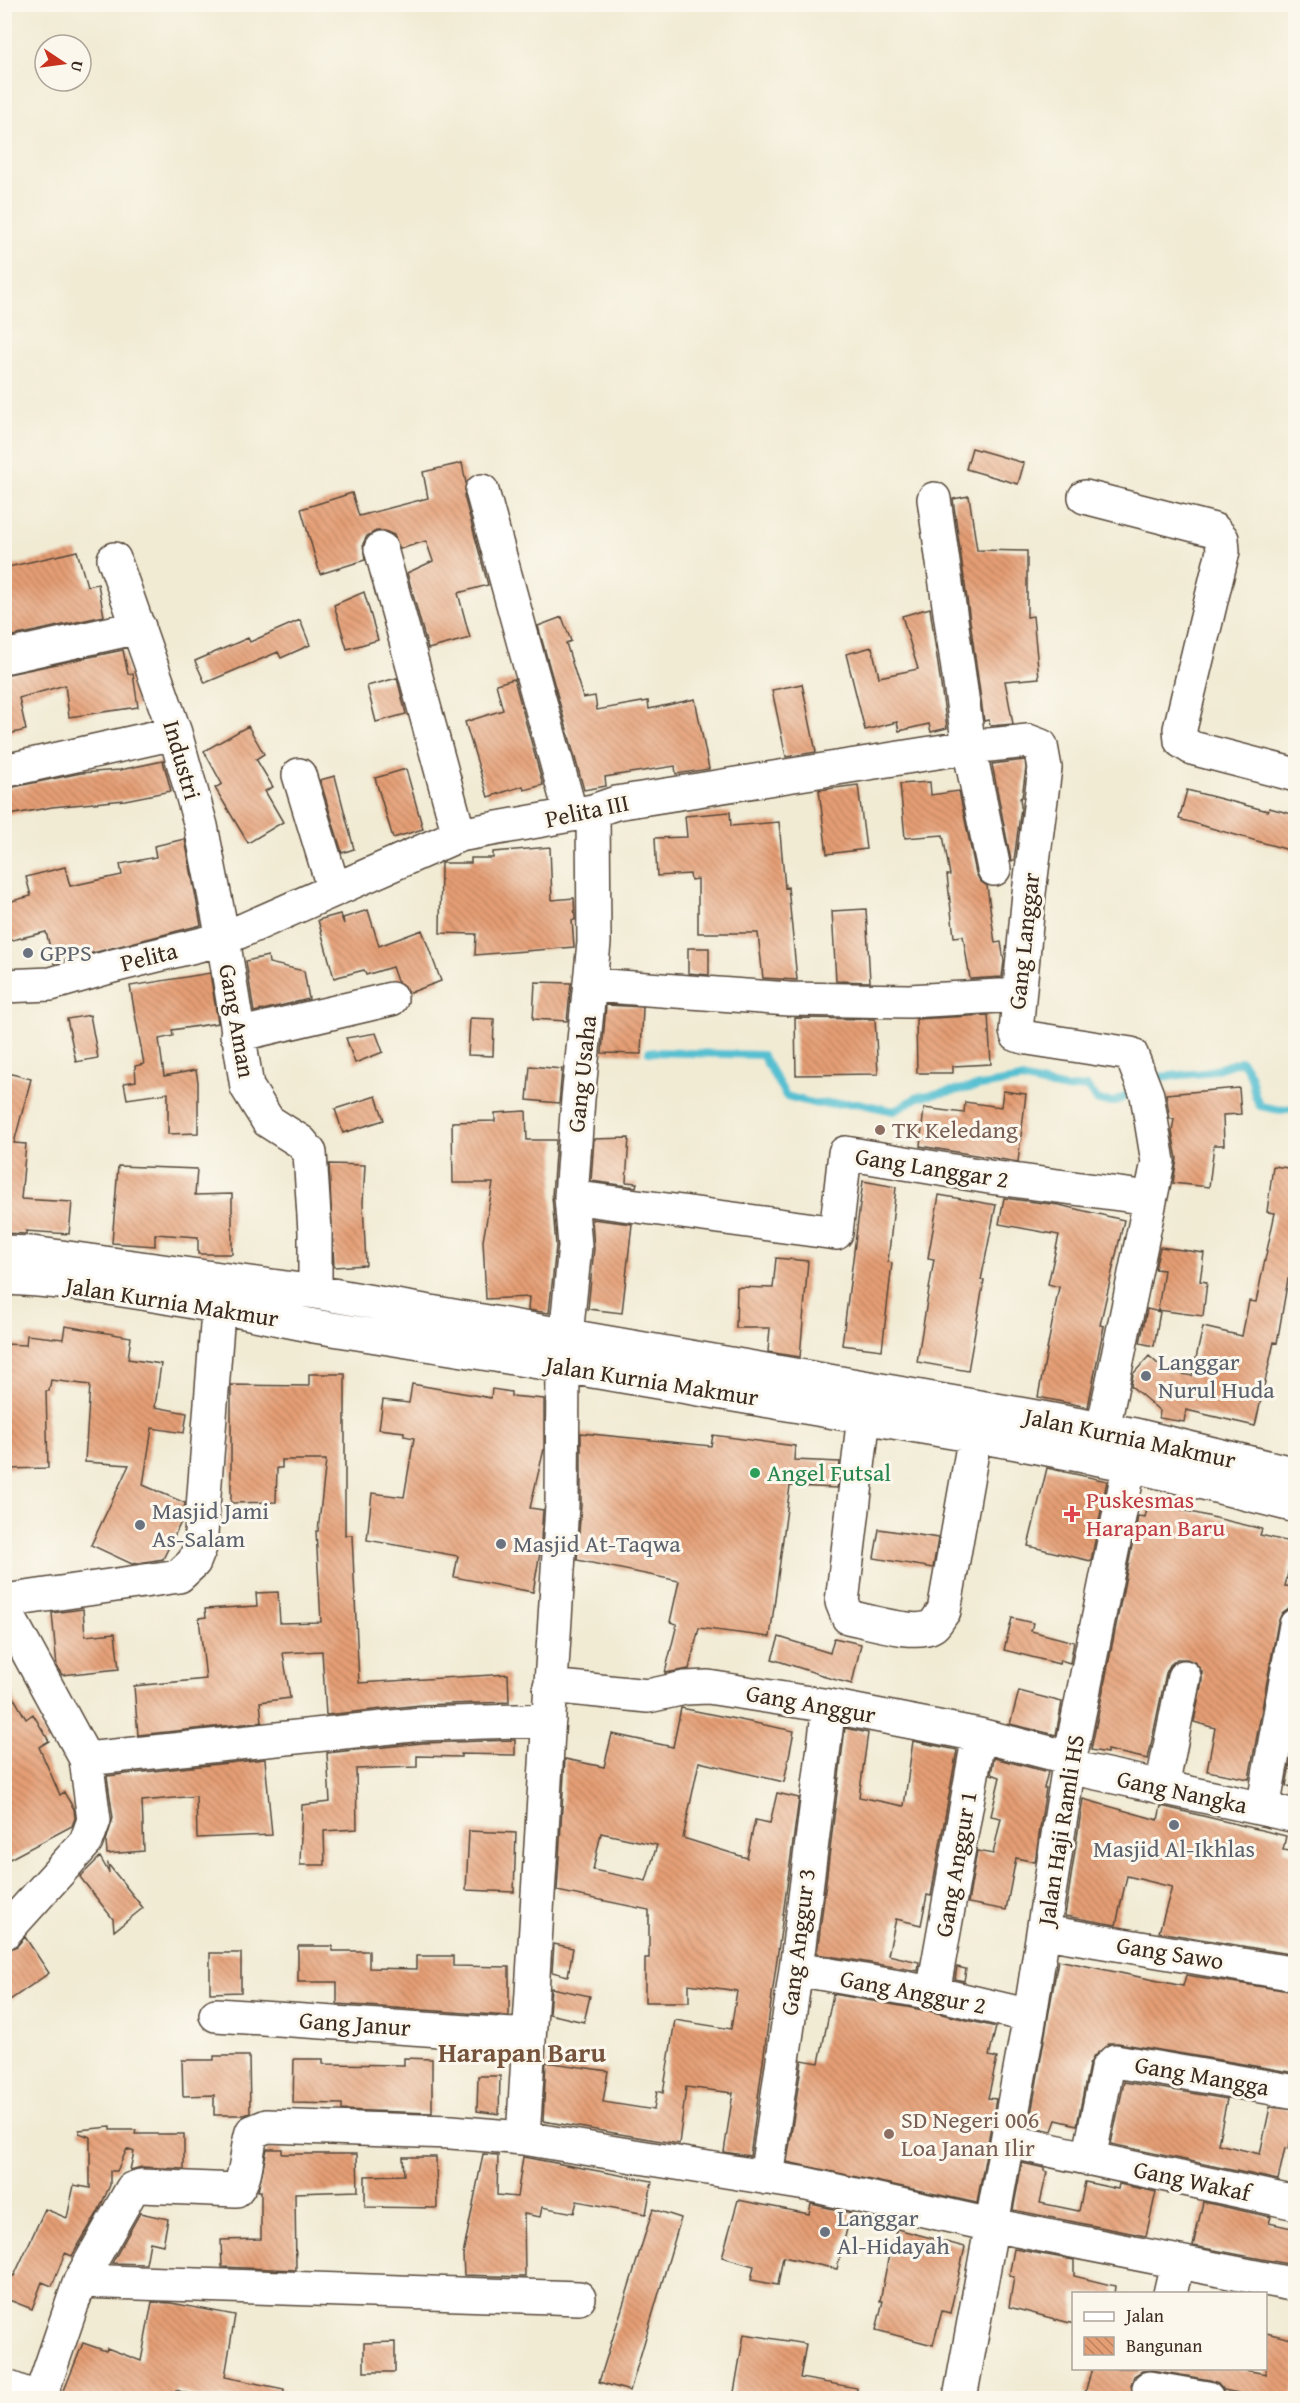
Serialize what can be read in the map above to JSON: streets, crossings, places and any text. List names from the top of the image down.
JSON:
{
  "streets": {
    "street": [
      "Industri",
      "Pelita III",
      "Gang Langgar",
      "Pelita",
      "Gang Aman",
      "Gang Usaha",
      "Gang Langgar 2",
      "Jalan Kurnia Makmur",
      "Gang Anggur",
      "Gang Nangka",
      "Jalan Haji Ramli HS",
      "Gang Anggur 1",
      "Gang Anggur 3",
      "Gang Sawo",
      "Gang Anggur 2",
      "Gang Janur",
      "Gang Mangga",
      "Gang Wakaf"
    ]
  },
  "crossings": [
    ["Industri", "Pelita III"],
    ["Industri", "Pelita"],
    ["Industri", "Gang Aman"],
    ["Pelita III", "Gang Langgar"],
    ["Pelita III", "Pelita"],
    ["Pelita III", "Gang Aman"],
    ["Pelita III", "Gang Usaha"],
    ["Gang Langgar", "Gang Langgar 2"],
    ["Gang Langgar", "Jalan Kurnia Makmur"],
    ["Pelita", "Gang Aman"],
    ["Gang Aman", "Jalan Kurnia Makmur"],
    ["Gang Usaha", "Gang Langgar 2"],
    ["Gang Usaha", "Jalan Kurnia Makmur"],
    ["Gang Usaha", "Gang Anggur"],
    ["Gang Usaha", "Gang Janur"],
    ["Jalan Kurnia Makmur", "Jalan Haji Ramli HS"],
    ["Gang Anggur", "Gang Nangka"],
    ["Gang Anggur", "Jalan Haji Ramli HS"],
    ["Gang Anggur", "Gang Anggur 1"],
    ["Gang Anggur", "Gang Anggur 3"],
    ["Gang Nangka", "Jalan Haji Ramli HS"],
    ["Jalan Haji Ramli HS", "Gang Sawo"],
    ["Jalan Haji Ramli HS", "Gang Anggur 2"],
    ["Gang Anggur 1", "Gang Anggur 2"],
    ["Gang Anggur 3", "Gang Anggur 2"],
    ["Gang Mangga", "Gang Wakaf"]
  ],
  "districts": ["Harapan Baru"],
  "places": {
    "other": [
      "GPPS",
      "TK Keledang",
      "Langgar Nurul Huda",
      "Angel Futsal",
      "Masjid Jami As-Salam",
      "Masjid At-Taqwa",
      "Masjid Al-Ikhlas",
      "SD Negeri 006 Loa Janan Ilir",
      "Langgar Al-Hidayah"
    ],
    "health": ["Puskesmas Harapan Baru"]
  },
  "legend": ["Jalan", "Bangunan"],
  "north": "right"
}
